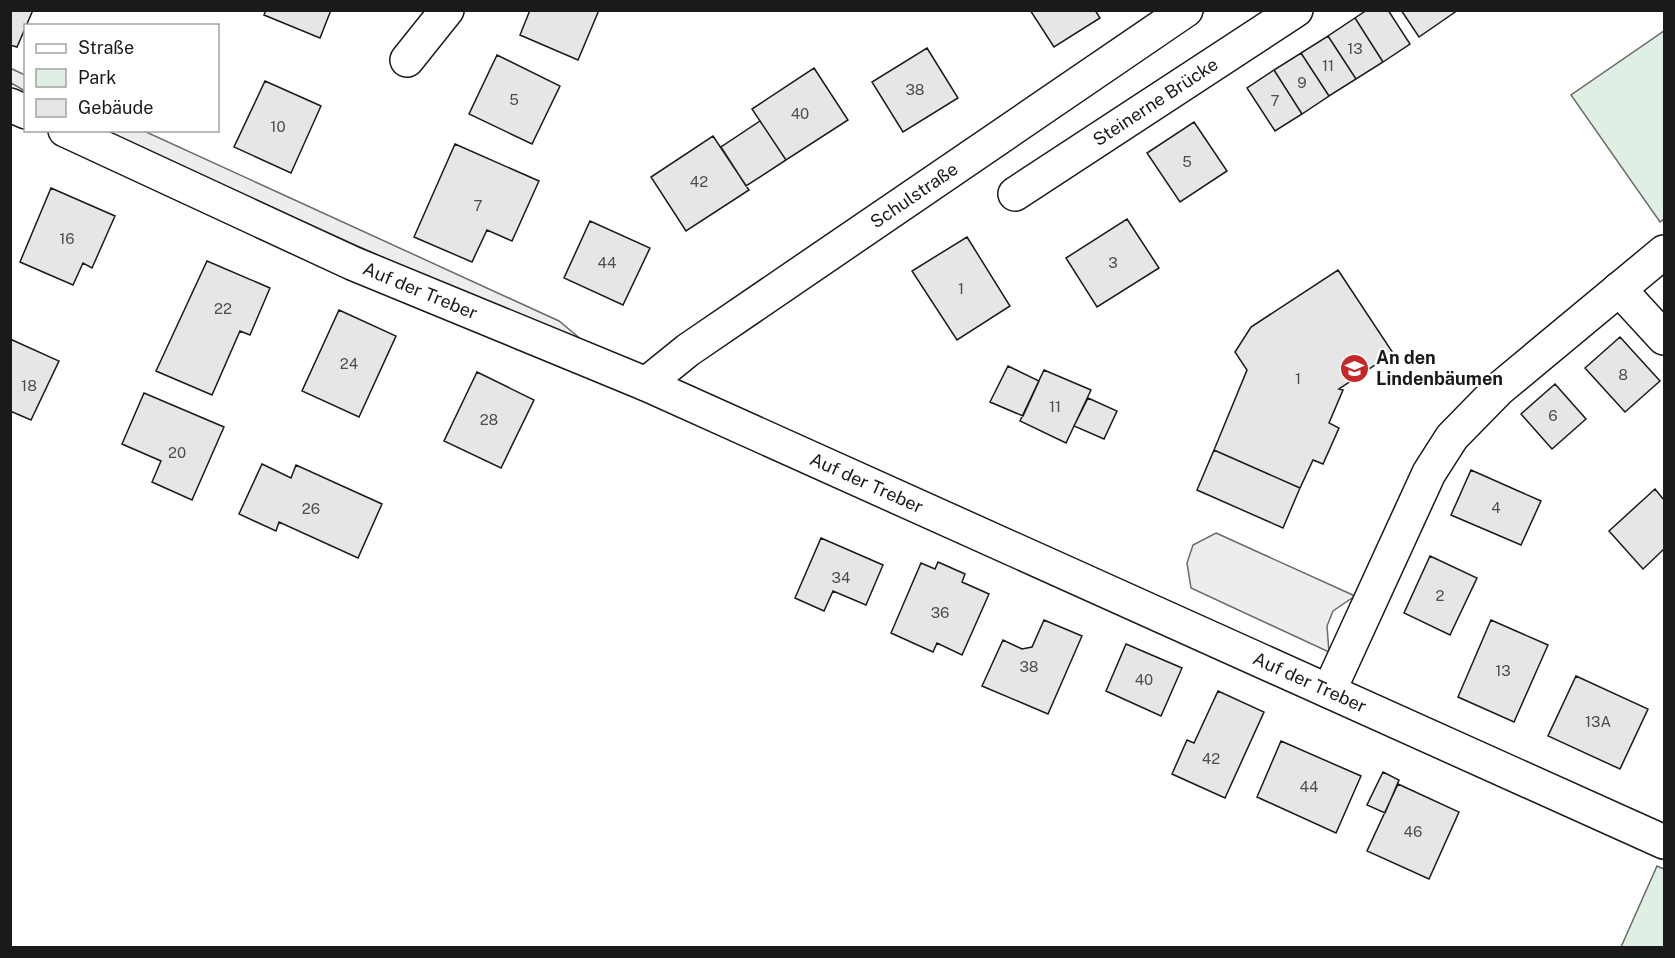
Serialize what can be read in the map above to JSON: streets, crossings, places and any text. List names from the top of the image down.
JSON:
{
  "streets": {
    "street": ["Steinerne Brücke", "Schulstraße", "Auf der Treber"]
  },
  "crossings": [
    ["Schulstraße", "Auf der Treber"]
  ],
  "places": {
    "school or university": ["An den Lindenbäumen"]
  },
  "house_numbers": [
    "13",
    "11",
    "9",
    "38",
    "5",
    "7",
    "40",
    "10",
    "5",
    "42",
    "7",
    "16",
    "44",
    "3",
    "1",
    "22",
    "24",
    "8",
    "1",
    "18",
    "11",
    "6",
    "28",
    "20",
    "4",
    "26",
    "34",
    "2",
    "36",
    "38",
    "13",
    "40",
    "13A",
    "42",
    "44",
    "46"
  ],
  "legend": ["Straße", "Park", "Gebäude"]
}
